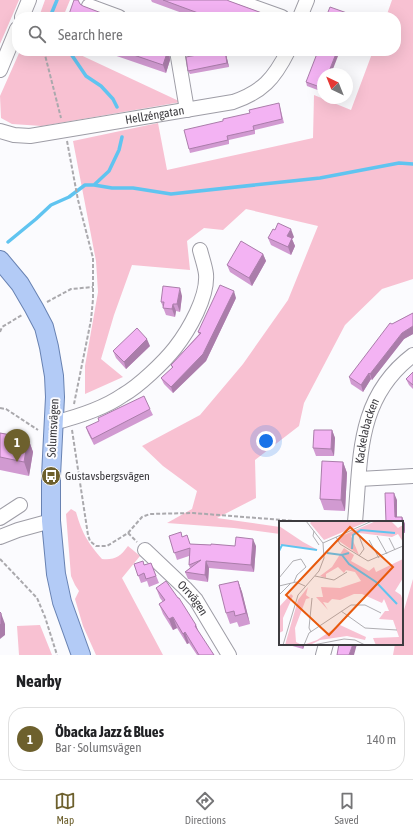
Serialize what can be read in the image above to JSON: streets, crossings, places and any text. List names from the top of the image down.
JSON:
{
  "streets": {
    "main road": ["Solumsvägen"],
    "street": ["Hellzéngatan", "Kackelabacken", "Orrvägen"]
  },
  "places": {
    "bus stop": ["Gustavsbergsvägen"]
  },
  "north": "top left",
  "page": {
    "search": "Search here",
    "pins": "1",
    "heading": "Nearby",
    "list": [
      {
        "mark": "1",
        "name": "Öbacka Jazz & Blues",
        "note": "Bar · Solumsvägen",
        "value": "140 m"
      }
    ],
    "nav": ["Map", "Directions", "Saved"]
  }
}
